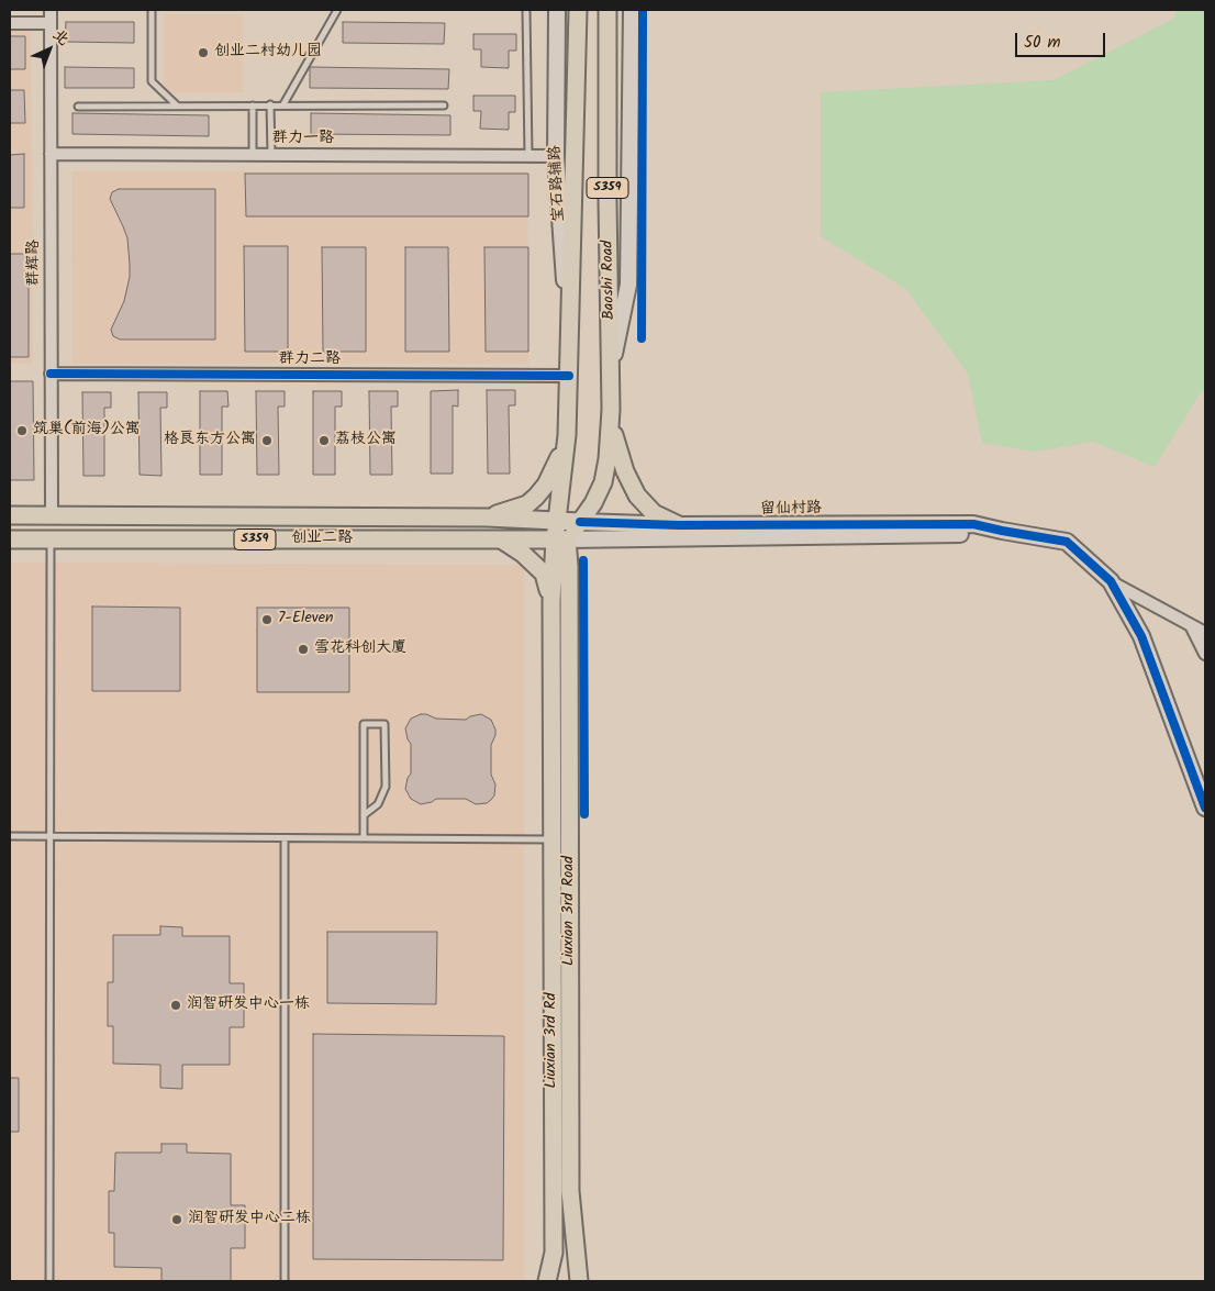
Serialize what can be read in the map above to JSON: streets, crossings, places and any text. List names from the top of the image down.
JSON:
{
  "streets": {
    "main road": [
      "S359",
      "Baoshi Road",
      "创业二路",
      "Liuxian 3rd Road",
      "Liuxian 3rd Rd"
    ],
    "street": [
      "群力一路",
      "宝石路辅路",
      "群辉路",
      "群力二路",
      "留仙村路"
    ]
  },
  "crossings": [
    ["群力一路", "宝石路辅路"],
    ["群力一路", "群辉路"],
    ["宝石路辅路", "S359"],
    ["S359", "群力二路"],
    ["S359", "创业二路"],
    ["群辉路", "群力二路"],
    ["群辉路", "创业二路"],
    ["Baoshi Road", "留仙村路"],
    ["Baoshi Road", "创业二路"],
    ["Baoshi Road", "Liuxian 3rd Road"],
    ["留仙村路", "创业二路"],
    ["留仙村路", "Liuxian 3rd Road"],
    ["创业二路", "Liuxian 3rd Road"]
  ],
  "places": [
    "创业二村幼儿园",
    "筑巢(前海)公寓",
    "格良东方公寓",
    "荔枝公寓",
    "7-Eleven",
    "雪花科创大廈",
    "润智研发中心一栋",
    "润智研发中心二栋"
  ],
  "scale_bar": "50 m",
  "north": "top right"
}
